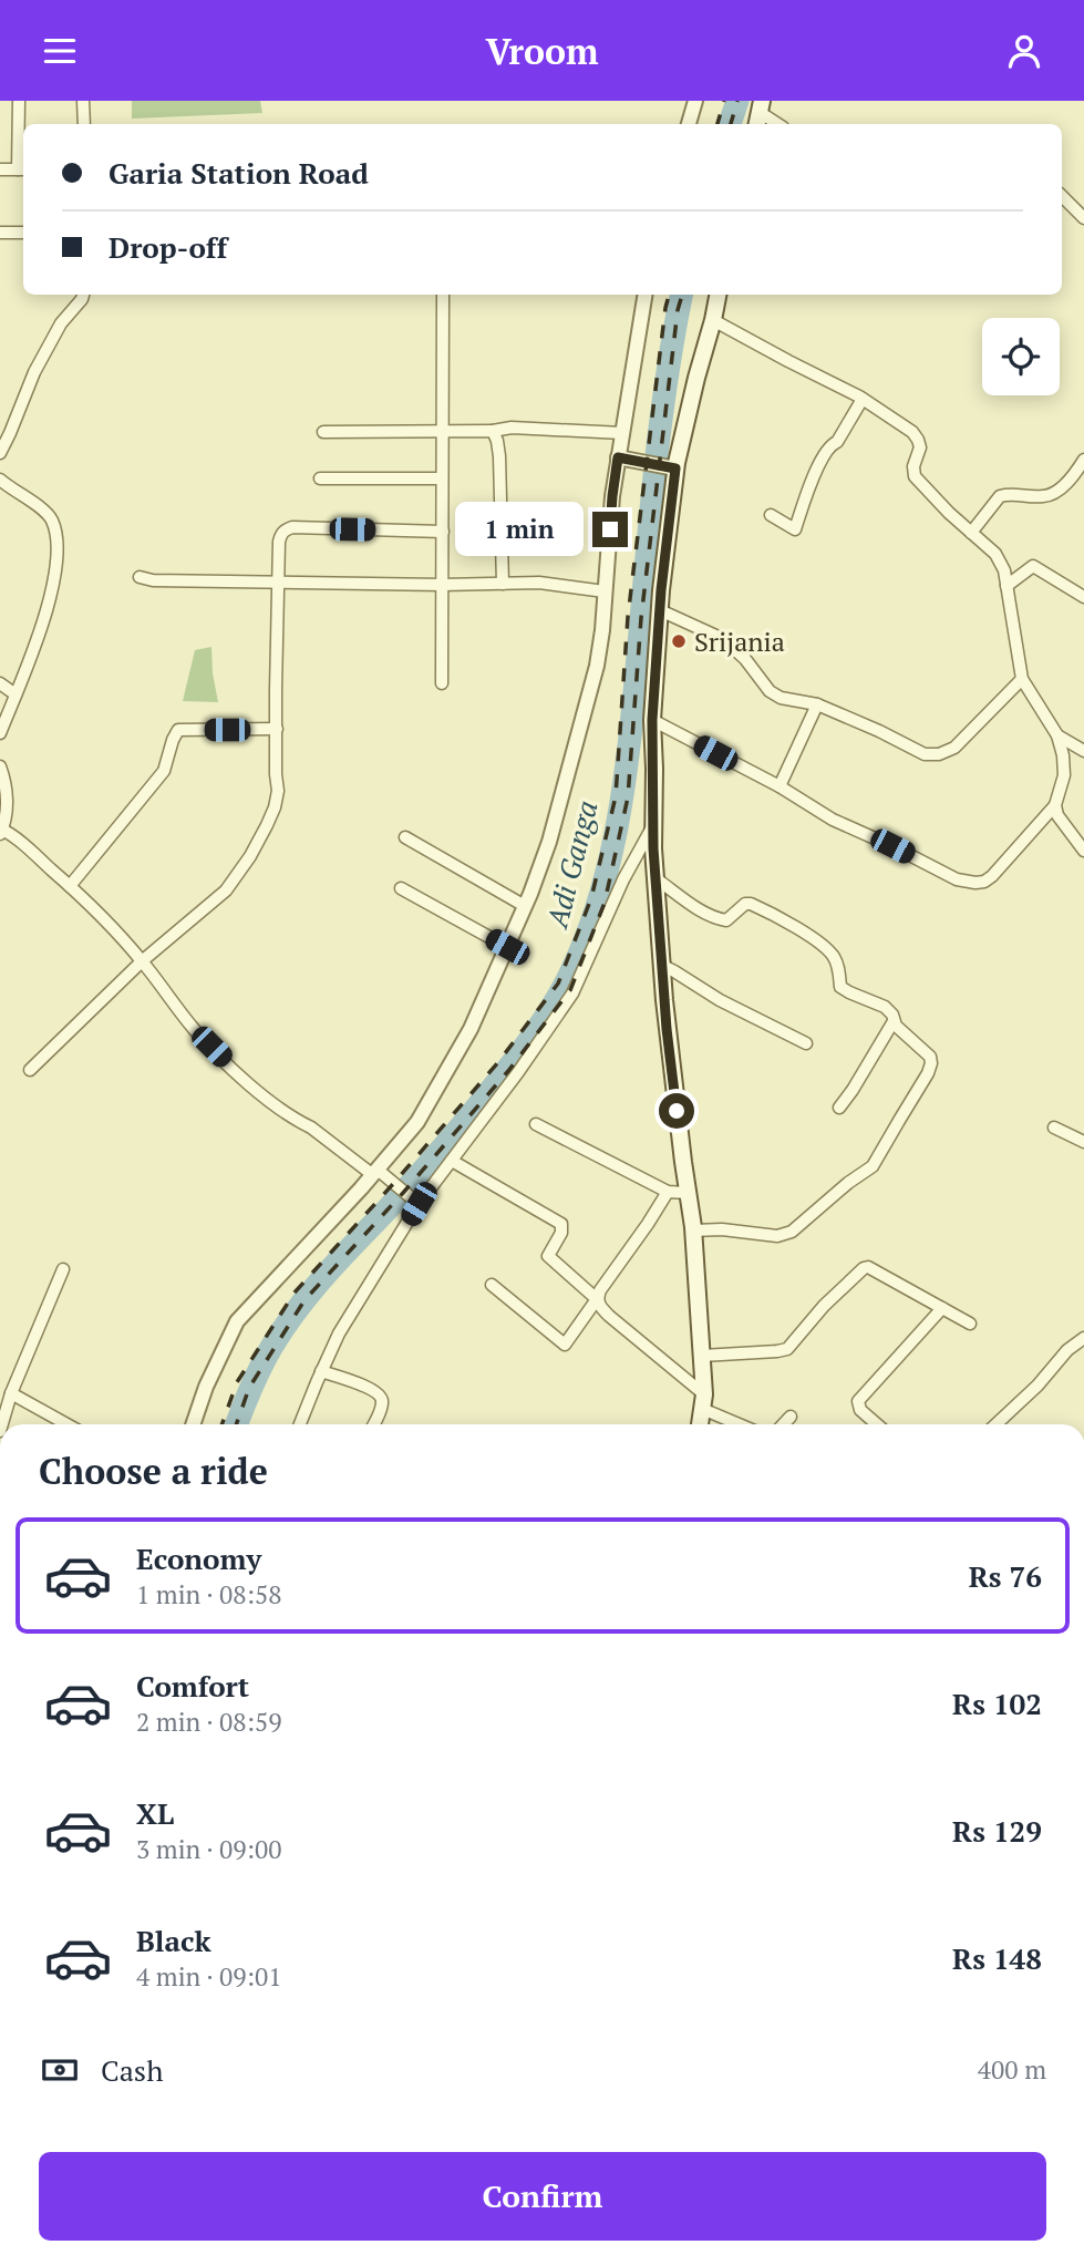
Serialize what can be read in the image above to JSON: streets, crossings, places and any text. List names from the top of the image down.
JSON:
{
  "water": ["Adi Ganga"],
  "places": ["Srijania"],
  "page": {
    "header": "Vroom",
    "banner": ["Garia Station Road", "Drop-off"],
    "bubble": "1 min",
    "heading": "Choose a ride",
    "list": [
      {
        "name": "Economy",
        "note": "1 min · 08:58",
        "value": "Rs 76"
      },
      {
        "name": "Comfort",
        "note": "2 min · 08:59",
        "value": "Rs 102"
      },
      {
        "name": "XL",
        "note": "3 min · 09:00",
        "value": "Rs 129"
      },
      {
        "name": "Black",
        "note": "4 min · 09:01",
        "value": "Rs 148"
      }
    ],
    "pay": ["Cash", "400 m"],
    "buttons": "Confirm"
  }
}
